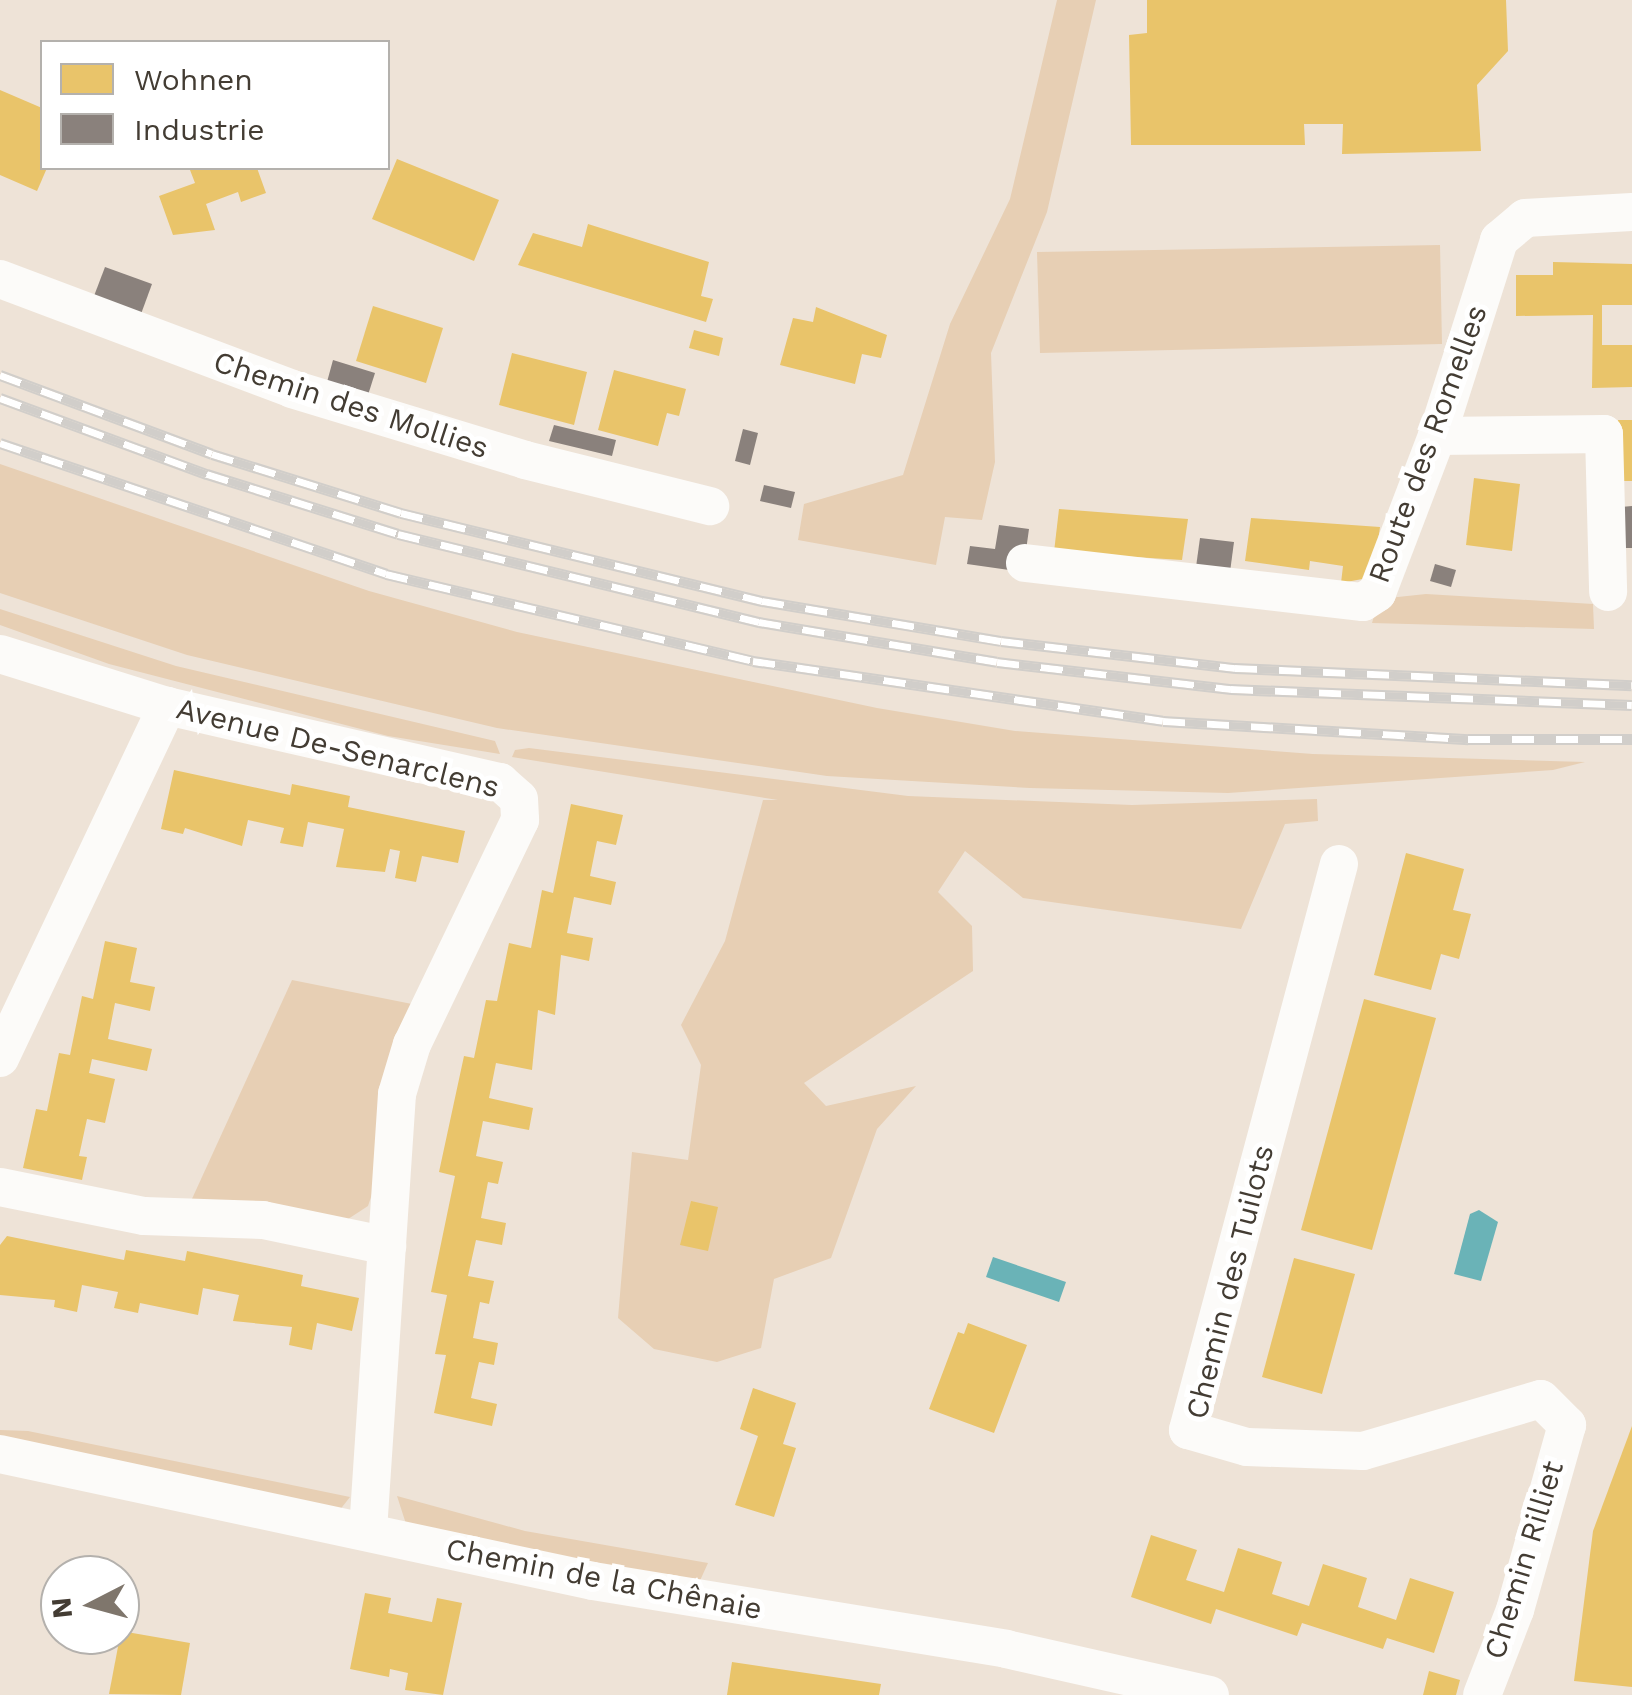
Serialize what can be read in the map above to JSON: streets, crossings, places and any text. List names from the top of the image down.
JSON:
{
  "streets": {
    "street": [
      "Chemin des Mollies",
      "Route des Romelles",
      "Avenue De-Senarclens",
      "Chemin des Tuilots",
      "Chemin Rilliet",
      "Chemin de la Chênaie"
    ]
  },
  "crossings": [
    ["Avenue De-Senarclens", "Chemin de la Chênaie"],
    ["Chemin des Tuilots", "Chemin Rilliet"]
  ],
  "legend": ["Wohnen", "Industrie"],
  "north": "left"
}
